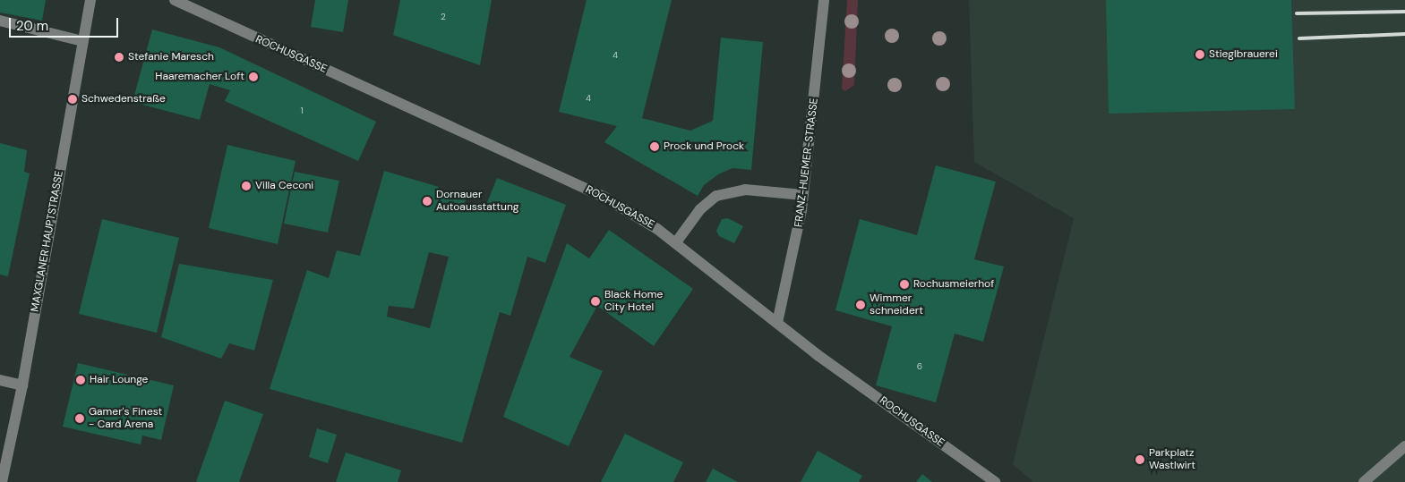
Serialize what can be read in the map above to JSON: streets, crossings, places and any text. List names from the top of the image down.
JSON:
{
  "streets": {
    "street": ["ROCHUSGASSE", "FRANZ-HUEMER-STRASSE", "MAXGLANER HAUPTSTRASSE"]
  },
  "crossings": [
    ["ROCHUSGASSE", "FRANZ-HUEMER-STRASSE"]
  ],
  "places": [
    "Stieglbrauerei",
    "Stefanie Maresch",
    "Haaremacher Loft",
    "Schwedenstraße",
    "Prock und Prock",
    "Villa Ceconi",
    "Dornauer Autoausstattung",
    "Rochusmeierhof",
    "Black Home City Hotel",
    "Wimmer schneidert",
    "Hair Lounge",
    "Gamer's Finest - Card Arena",
    "Parkplatz Wastlwirt"
  ],
  "house_numbers": [
    "2",
    "4",
    "4",
    "1",
    "6"
  ],
  "scale_bar": "20 m"
}
